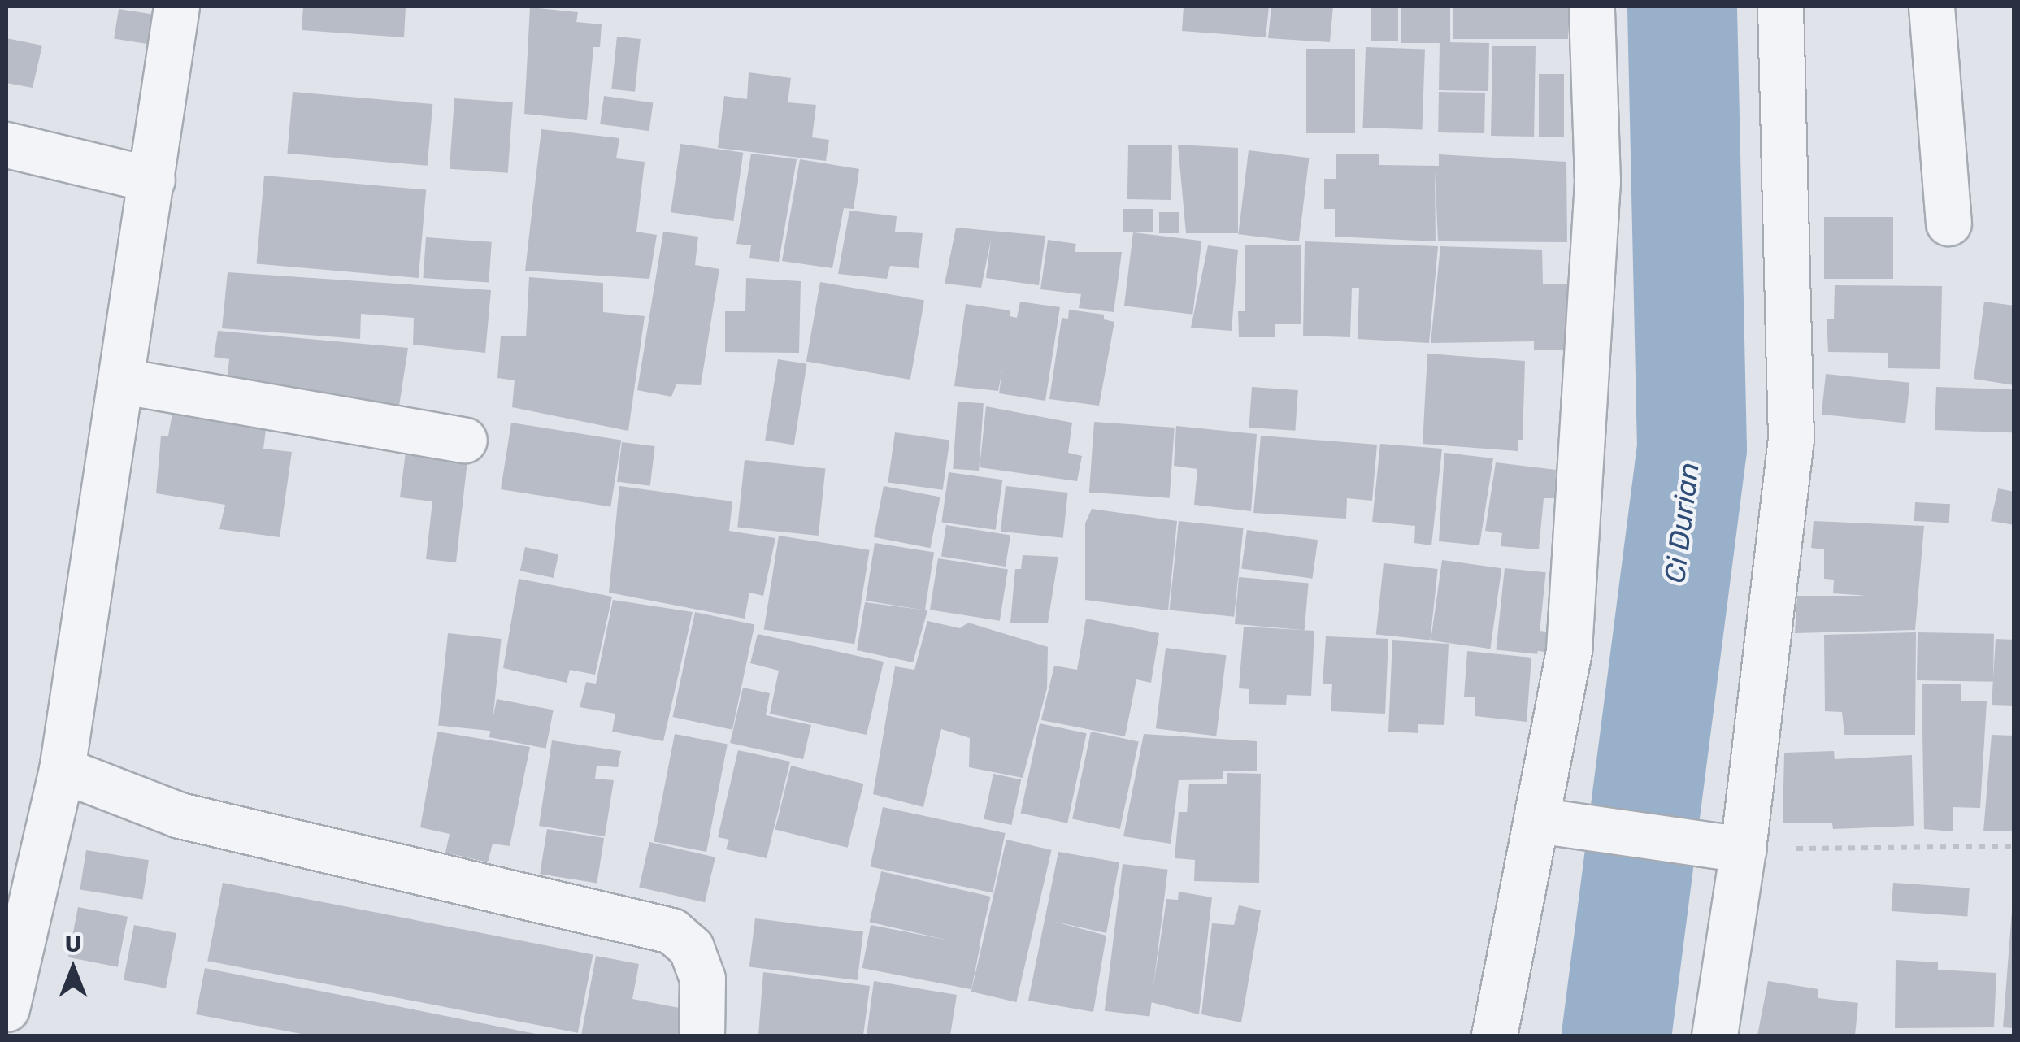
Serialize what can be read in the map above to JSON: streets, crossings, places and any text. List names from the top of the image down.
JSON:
{
  "water": ["Ci Durian"],
  "north": "top"
}
